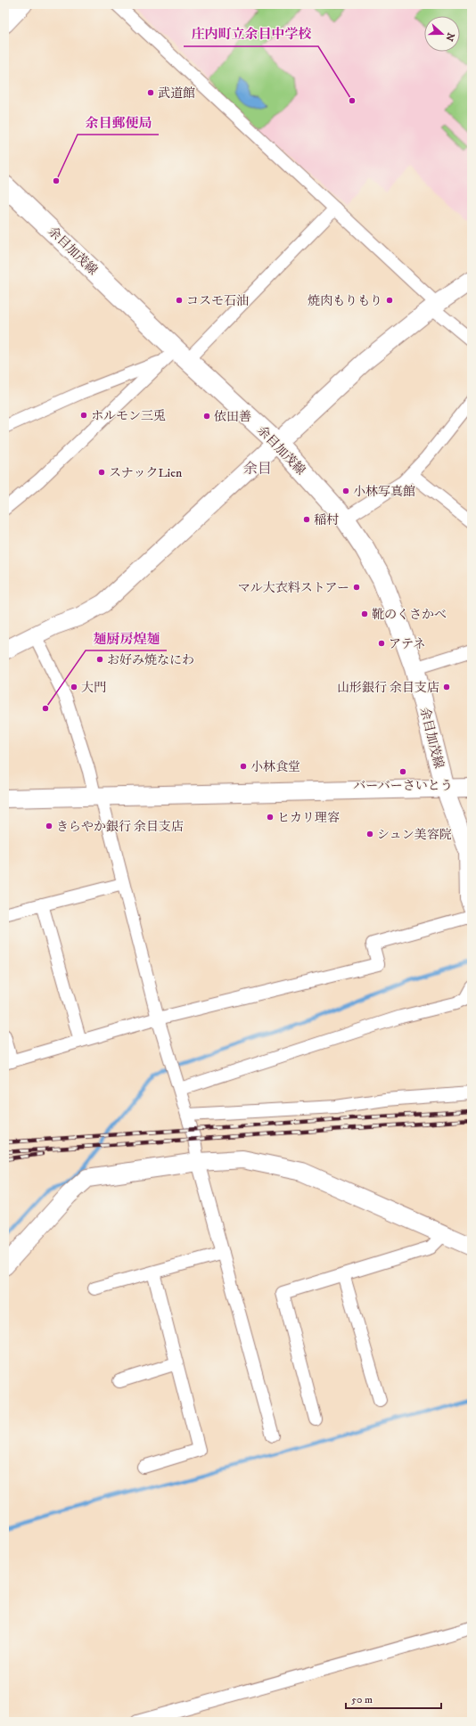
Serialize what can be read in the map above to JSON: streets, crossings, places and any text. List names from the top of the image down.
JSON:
{
  "streets": {
    "main road": ["余目加茂線"]
  },
  "districts": ["余目"],
  "places": [
    "武道館",
    "庄内町立余目中学校",
    "余目郵便局",
    "コスモ石油",
    "焼肉もりもり",
    "ホルモン三兎",
    "依田善",
    "スナックLien",
    "小林写真館",
    "稲村",
    "マル大衣料ストアー",
    "靴のくさかべ",
    "アテネ",
    "お好み焼なにわ",
    "大門",
    "山形銀行 余目支店",
    "麺厨房煌麺",
    "小林食堂",
    "バーバーさいとう",
    "ヒカリ理容",
    "きらやか銀行 余目支店",
    "シュン美容院"
  ],
  "scale_bar": "50 m",
  "north": "right"
}
